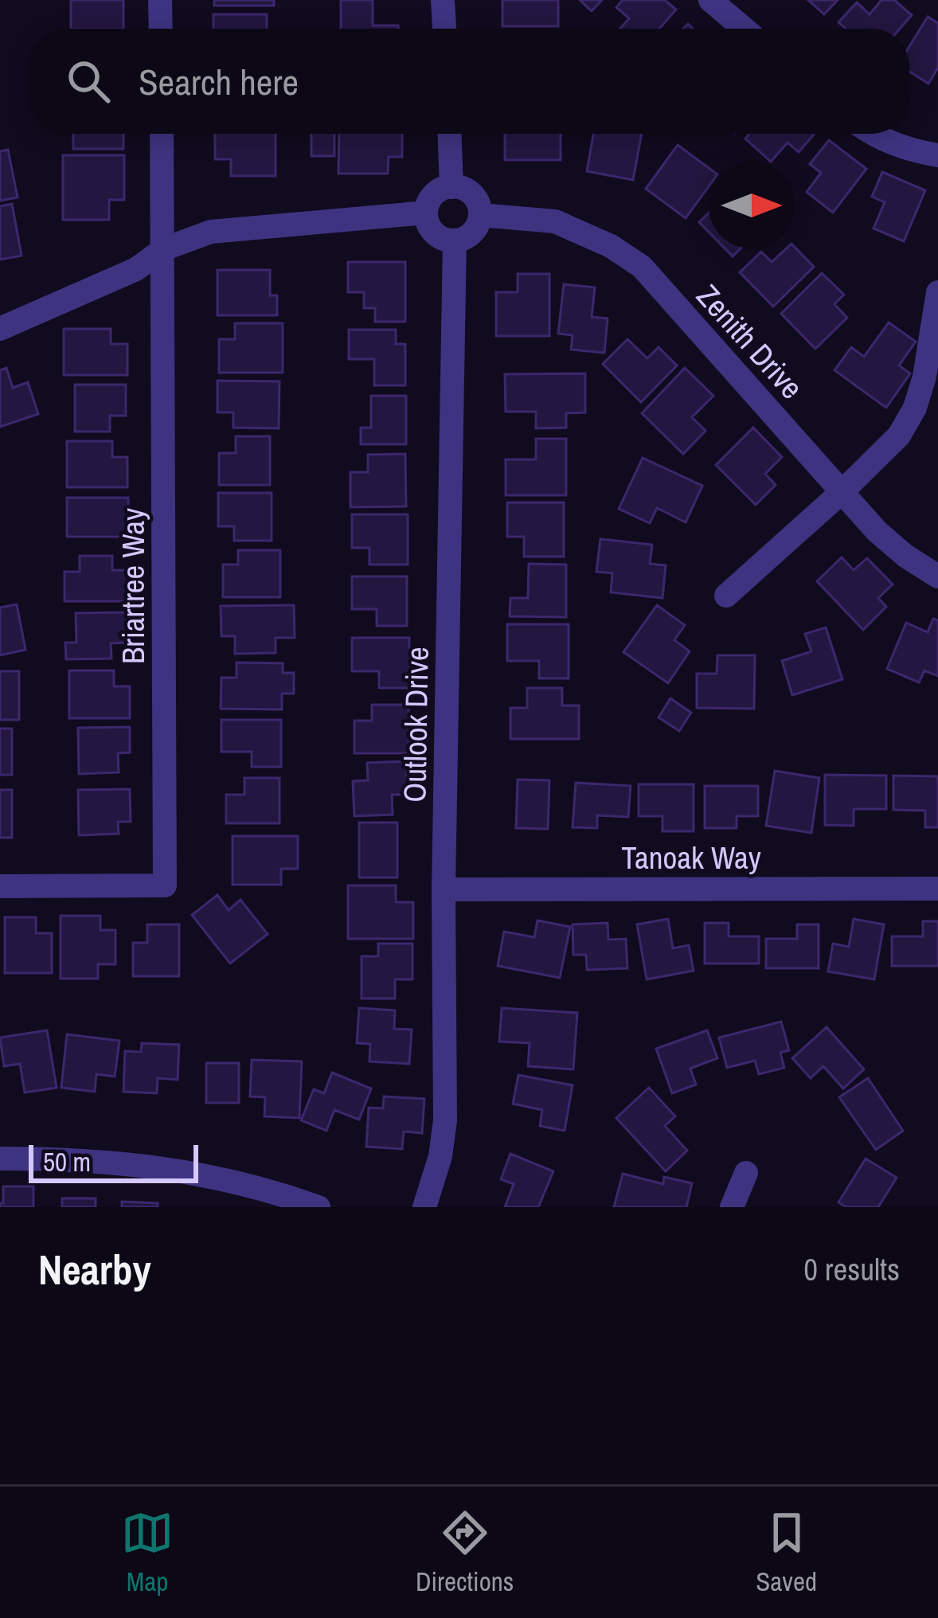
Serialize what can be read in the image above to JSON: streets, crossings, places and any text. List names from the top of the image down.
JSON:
{
  "streets": {
    "street": [
      "Zenith Drive",
      "Briartree Way",
      "Outlook Drive",
      "Tanoak Way"
    ]
  },
  "crossings": [
    ["Zenith Drive", "Outlook Drive"],
    ["Outlook Drive", "Tanoak Way"]
  ],
  "scale_bar": "50 m",
  "north": "right",
  "page": {
    "search": "Search here",
    "scale": "50 m",
    "heading": ["Nearby", "0 results"],
    "nav": ["Map", "Directions", "Saved"]
  }
}
